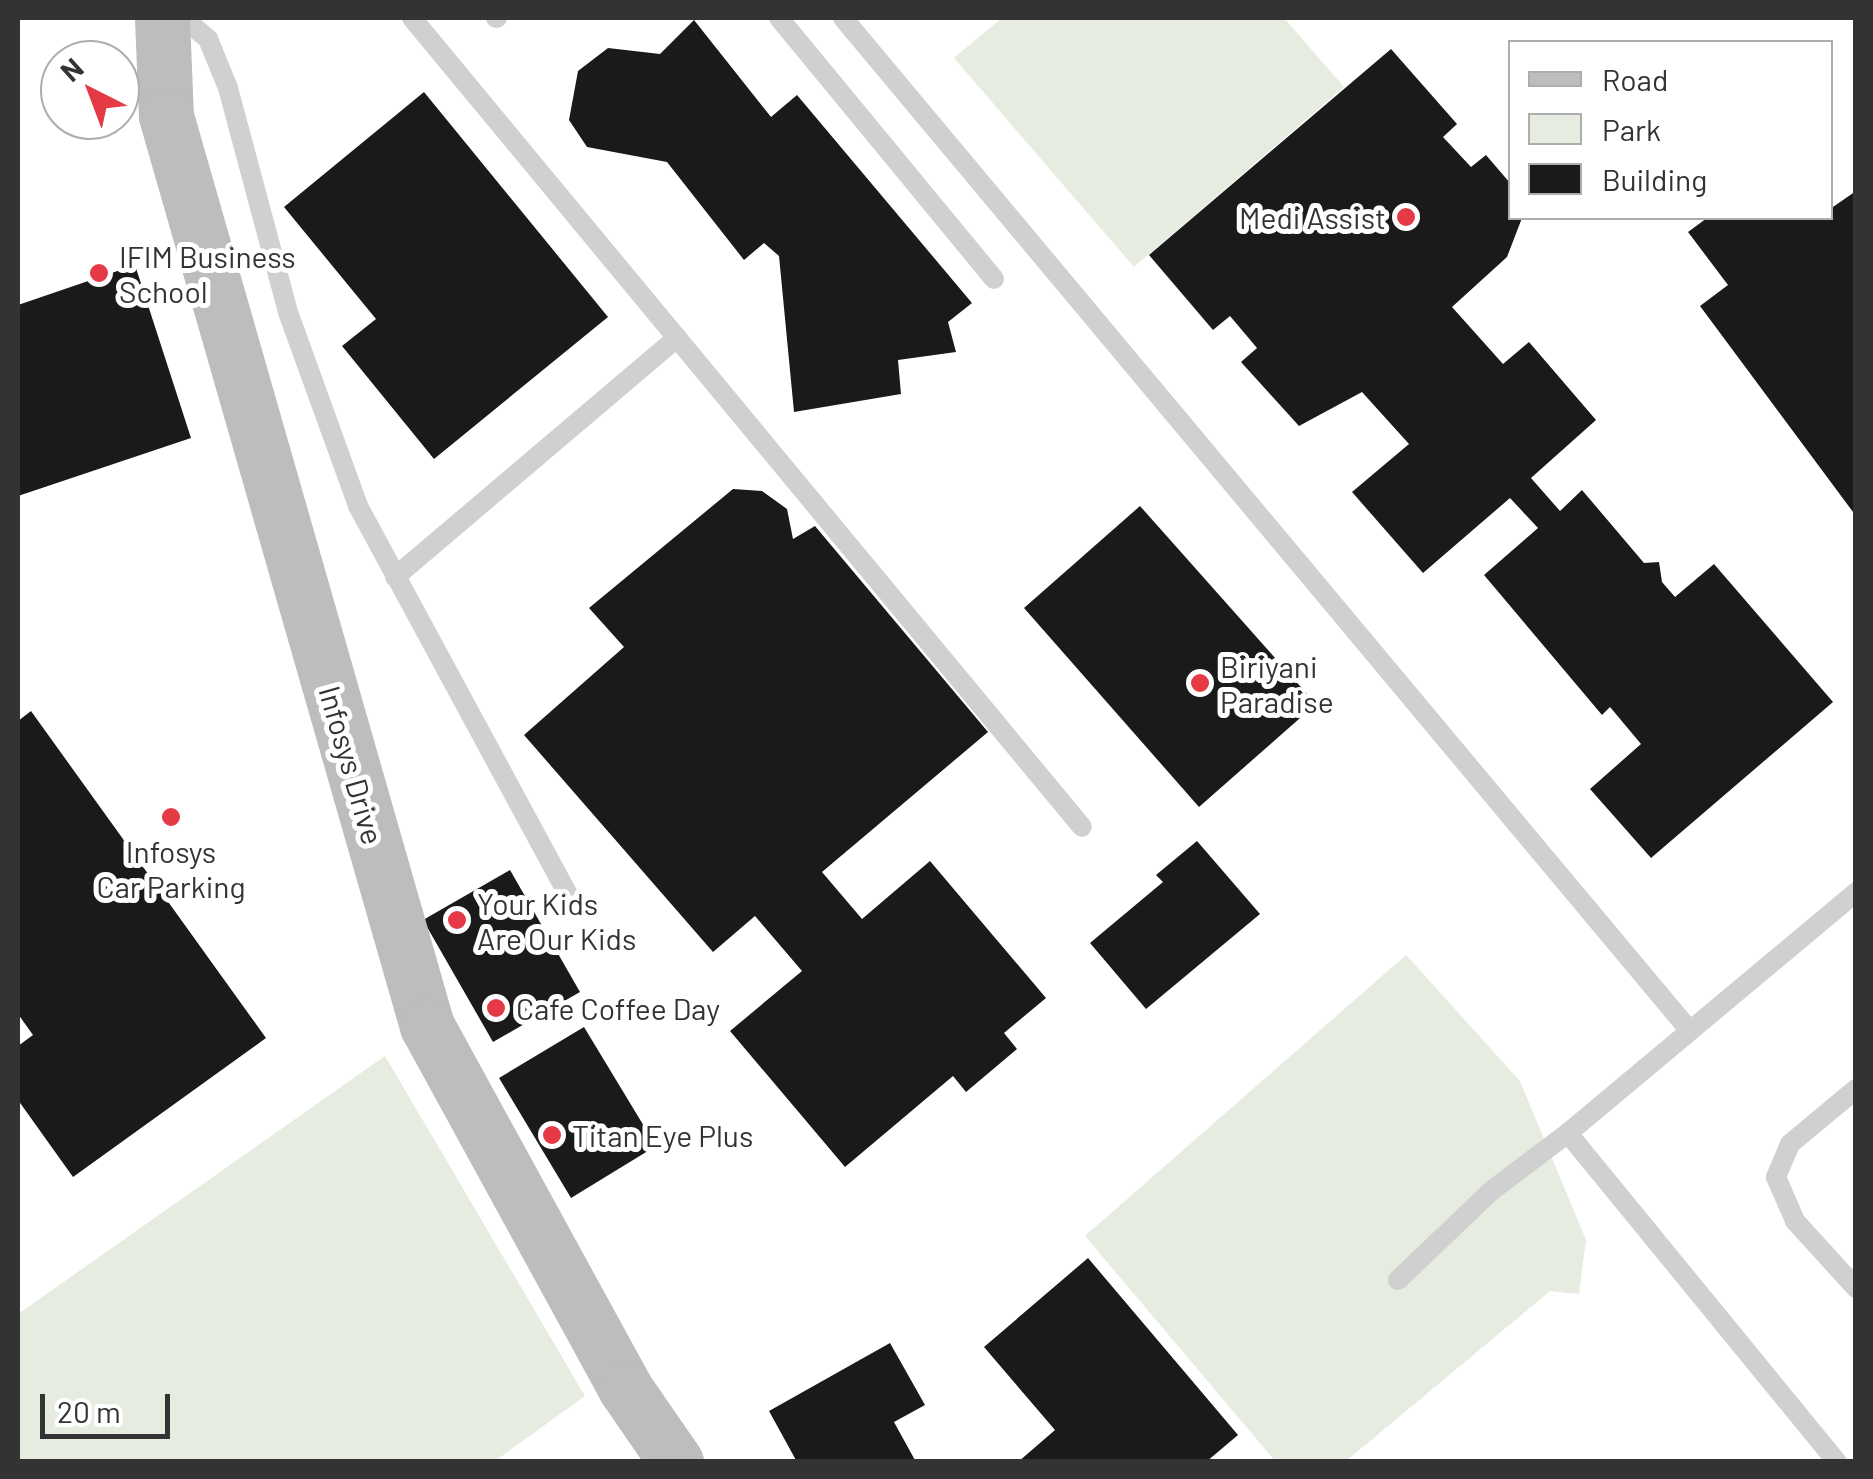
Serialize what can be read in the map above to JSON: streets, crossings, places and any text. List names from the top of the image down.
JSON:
{
  "streets": {
    "street": ["Infosys Drive"]
  },
  "places": [
    "Medi Assist",
    "IFIM Business School",
    "Biriyani Paradise",
    "Infosys Car Parking",
    "Your Kids Are Our Kids",
    "Cafe Coffee Day",
    "Titan Eye Plus"
  ],
  "legend": ["Road", "Park", "Building"],
  "scale_bar": "20 m",
  "north": "top left"
}
